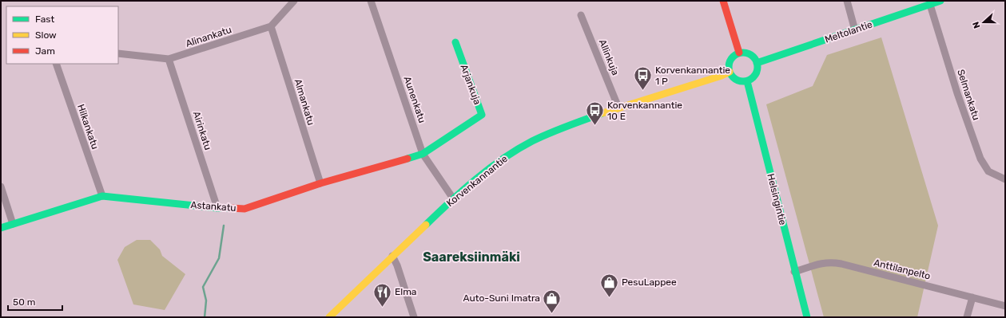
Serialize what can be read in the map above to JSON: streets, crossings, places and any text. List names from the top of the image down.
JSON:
{
  "streets": {
    "main road": [
      "Meltolantie",
      "Arjankuja",
      "Korvenkannantie",
      "Helsingintie",
      "Astankatu"
    ],
    "street": [
      "Alinankatu",
      "Allinkuja",
      "Selmankatu",
      "Aunenkatu",
      "Almankatu",
      "Hilkankatu",
      "Airinkatu",
      "Anttilanpelto"
    ]
  },
  "crossings": [
    ["Meltolantie", "Selmankatu"],
    ["Meltolantie", "Korvenkannantie"],
    ["Meltolantie", "Helsingintie"],
    ["Alinankatu", "Almankatu"],
    ["Alinankatu", "Airinkatu"],
    ["Allinkuja", "Korvenkannantie"],
    ["Arjankuja", "Aunenkatu"],
    ["Arjankuja", "Astankatu"],
    ["Aunenkatu", "Korvenkannantie"],
    ["Aunenkatu", "Astankatu"],
    ["Almankatu", "Astankatu"],
    ["Hilkankatu", "Astankatu"],
    ["Airinkatu", "Astankatu"],
    ["Korvenkannantie", "Helsingintie"],
    ["Helsingintie", "Anttilanpelto"]
  ],
  "districts": ["Saareksiinmäki"],
  "places": {
    "bus stop": ["Korvenkannantie 1 P", "Korvenkannantie 10 E"],
    "shop": ["PesuLappee", "Auto-Suni Imatra"],
    "restaurant": ["Elma"]
  },
  "legend": ["Fast", "Slow", "Jam"],
  "scale_bar": "50 m",
  "north": "left"
}
